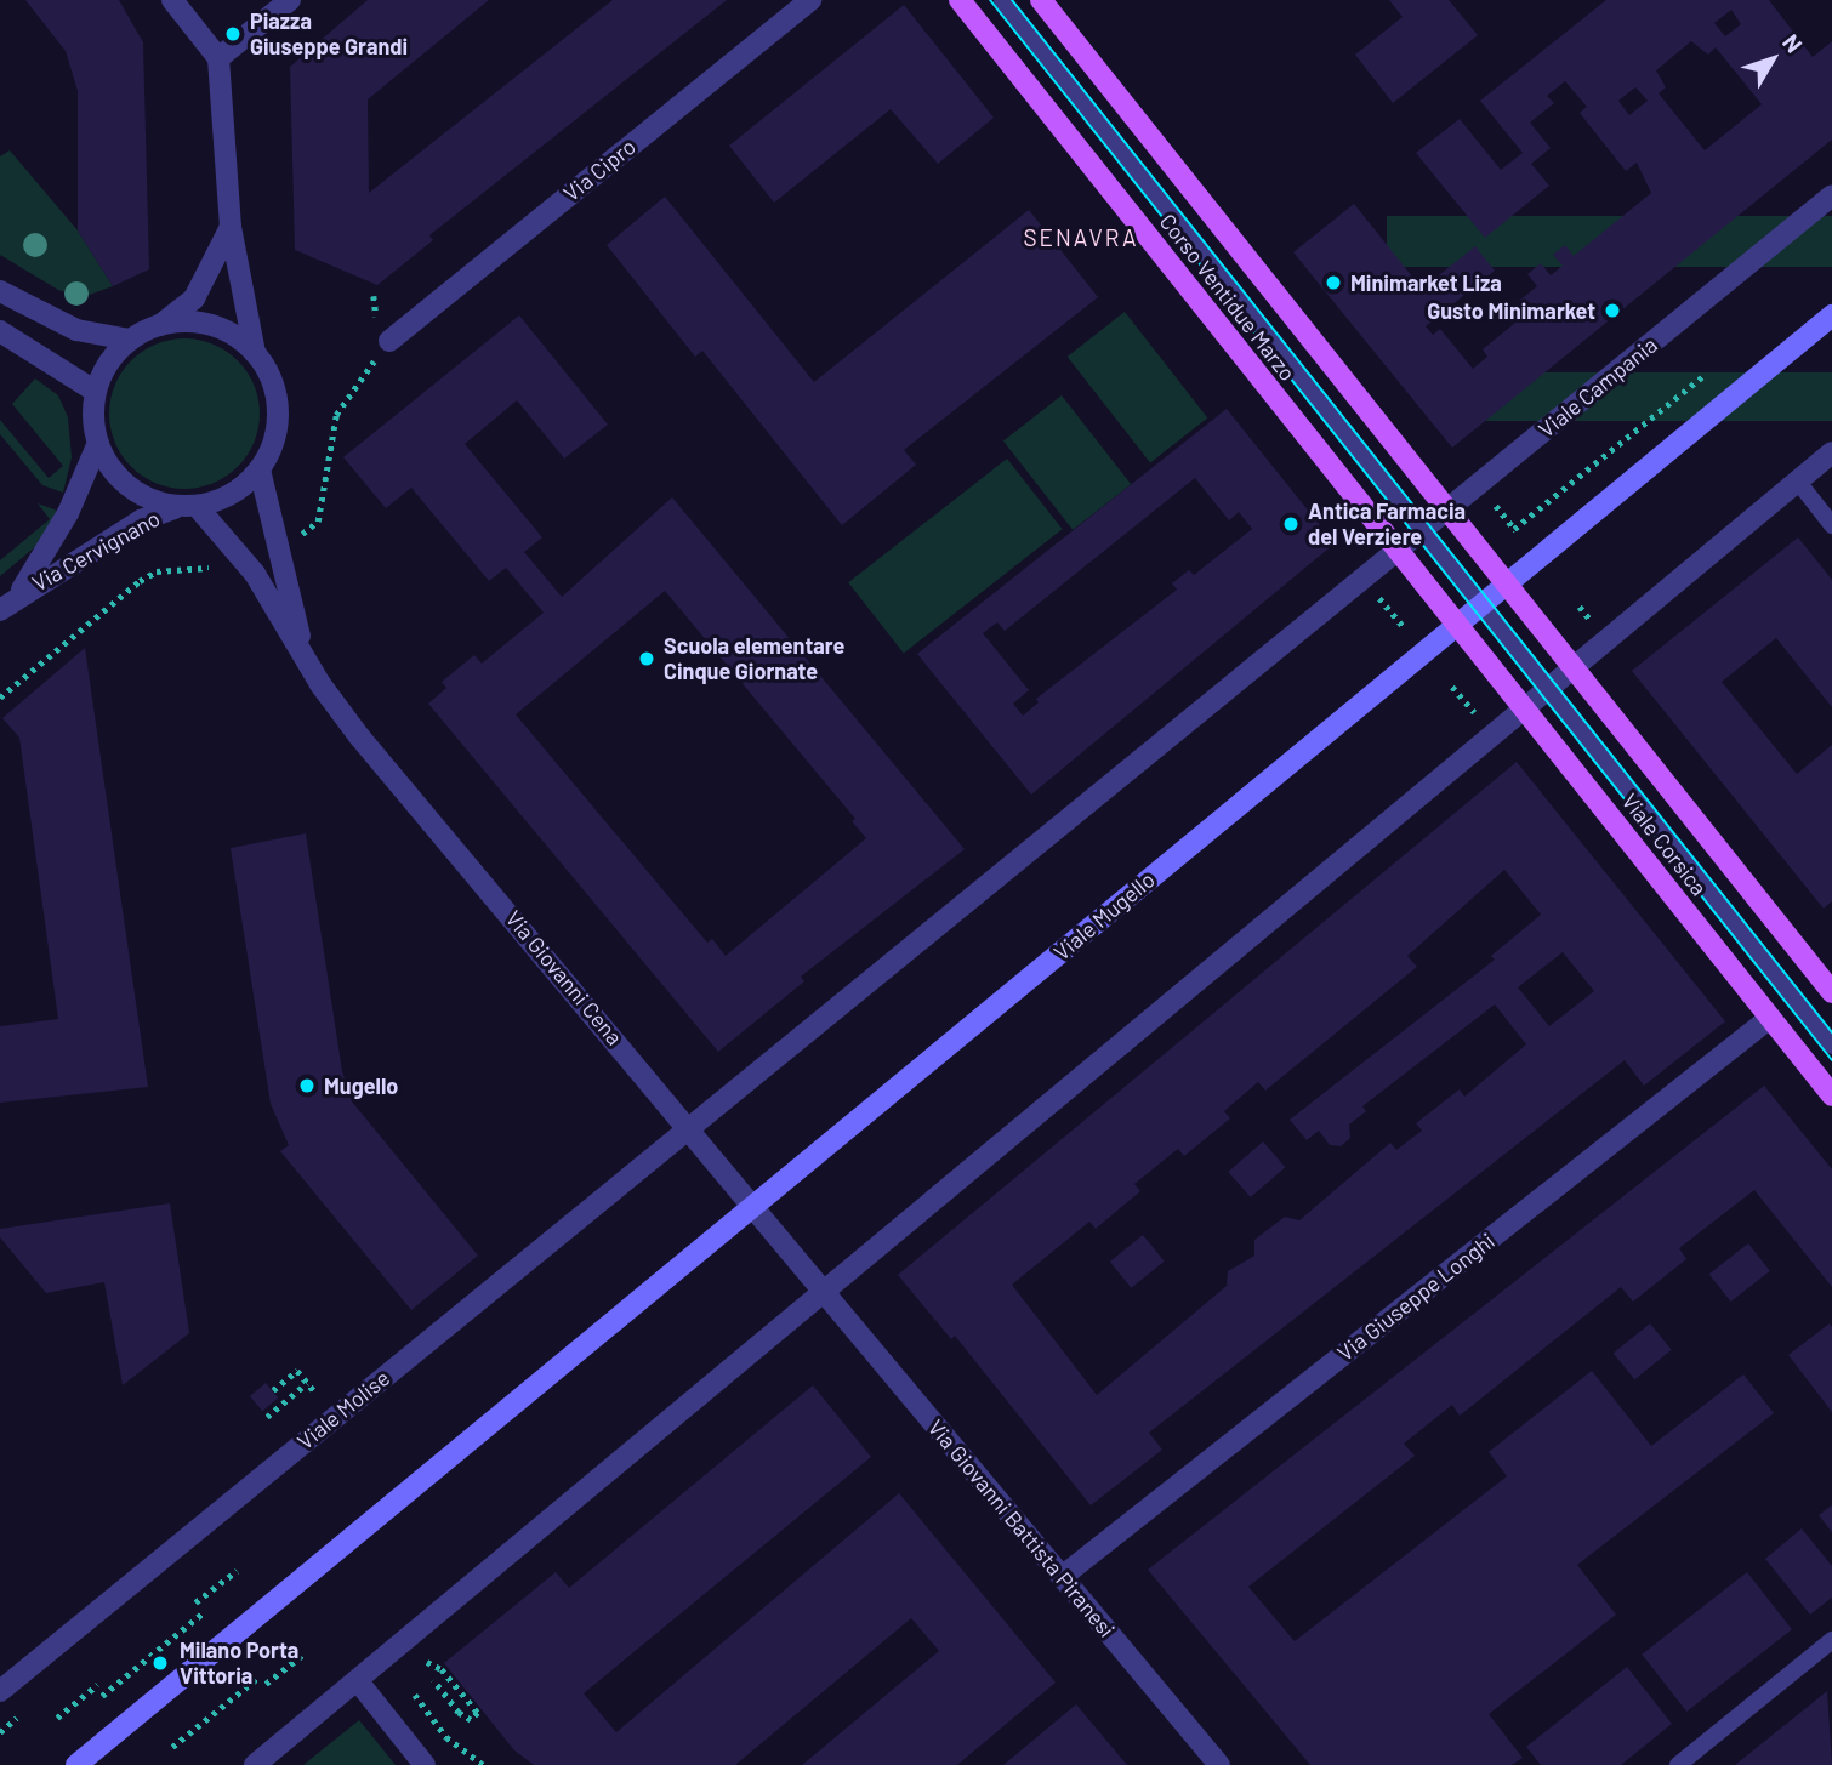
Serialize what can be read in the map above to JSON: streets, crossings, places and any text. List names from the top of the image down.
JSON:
{
  "streets": {
    "main road": ["Corso Ventidue Marzo", "Viale Corsica", "Viale Mugello"],
    "street": [
      "Via Cipro",
      "Viale Campania",
      "Via Cervignano",
      "Via Giovanni Cena",
      "Via Giuseppe Longhi",
      "Viale Molise",
      "Via Giovanni Battista Piranesi"
    ]
  },
  "crossings": [
    ["Corso Ventidue Marzo", "Viale Campania"],
    ["Corso Ventidue Marzo", "Viale Corsica"],
    ["Corso Ventidue Marzo", "Viale Mugello"],
    ["Via Cervignano", "Via Giovanni Cena"],
    ["Viale Corsica", "Viale Mugello"],
    ["Viale Corsica", "Via Giuseppe Longhi"],
    ["Viale Mugello", "Via Giovanni Cena"],
    ["Via Giovanni Cena", "Viale Molise"],
    ["Via Giovanni Cena", "Via Giovanni Battista Piranesi"],
    ["Via Giuseppe Longhi", "Via Giovanni Battista Piranesi"]
  ],
  "districts": ["SENAVRA"],
  "places": [
    "Piazza Giuseppe Grandi",
    "Minimarket Liza",
    "Gusto Minimarket",
    "Antica Farmacia del Verziere",
    "Scuola elementare Cinque Giornate",
    "Mugello",
    "Milano Porta Vittoria"
  ],
  "north": "top right"
}
